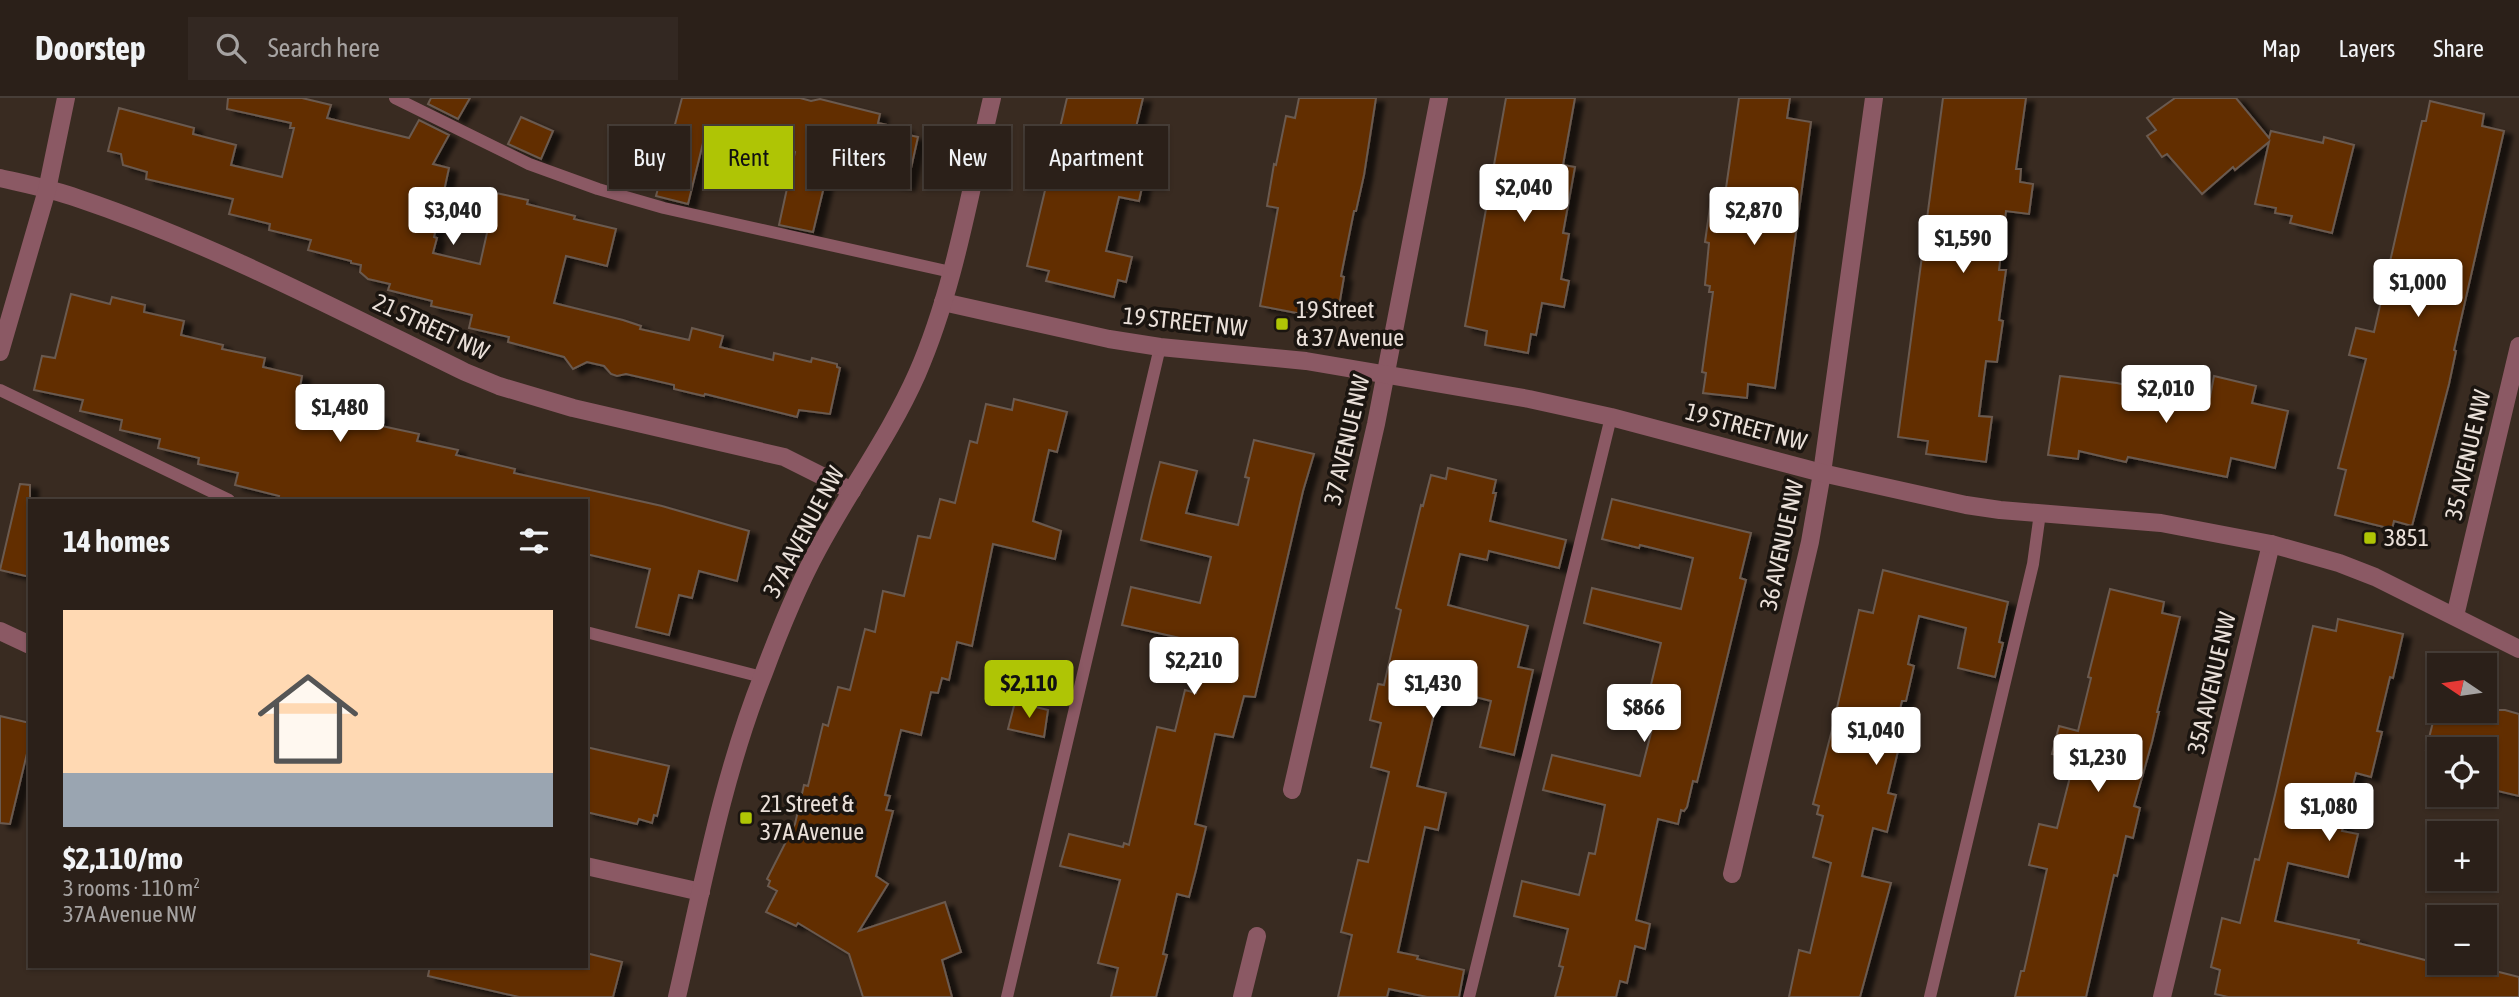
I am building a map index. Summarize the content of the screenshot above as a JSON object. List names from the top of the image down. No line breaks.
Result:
{"streets":{"street":["19 STREET NW","21 STREET NW","37 AVENUE NW","35 AVENUE NW","37A AVENUE NW","36 AVENUE NW","35A AVENUE NW"]},"crossings":[["19 STREET NW","37 AVENUE NW"],["19 STREET NW","35 AVENUE NW"],["19 STREET NW","37A AVENUE NW"],["19 STREET NW","36 AVENUE NW"],["19 STREET NW","35A AVENUE NW"],["21 STREET NW","37A AVENUE NW"]],"places":{"transit":["19 Street & 37 Avenue","3851","21 Street & 37A Avenue"]},"north":"left","page":{"header":"Doorstep","search":"Search here","nav":["Map","Layers","Share"],"chip":["Buy","Rent","Filters","New","Apartment"],"price":["$2,040","$3,040","$2,870","$1,590","$1,000","$2,010","$1,480","$2,210","$2,110","$1,430","$866","$1,040","$1,230","$1,080"],"heading":"14 homes","list":[{"name":"$2,110/mo","note":"3 rooms · 110 m² · 37A Avenue NW"}],"map_buttons":["+","−"]}}
